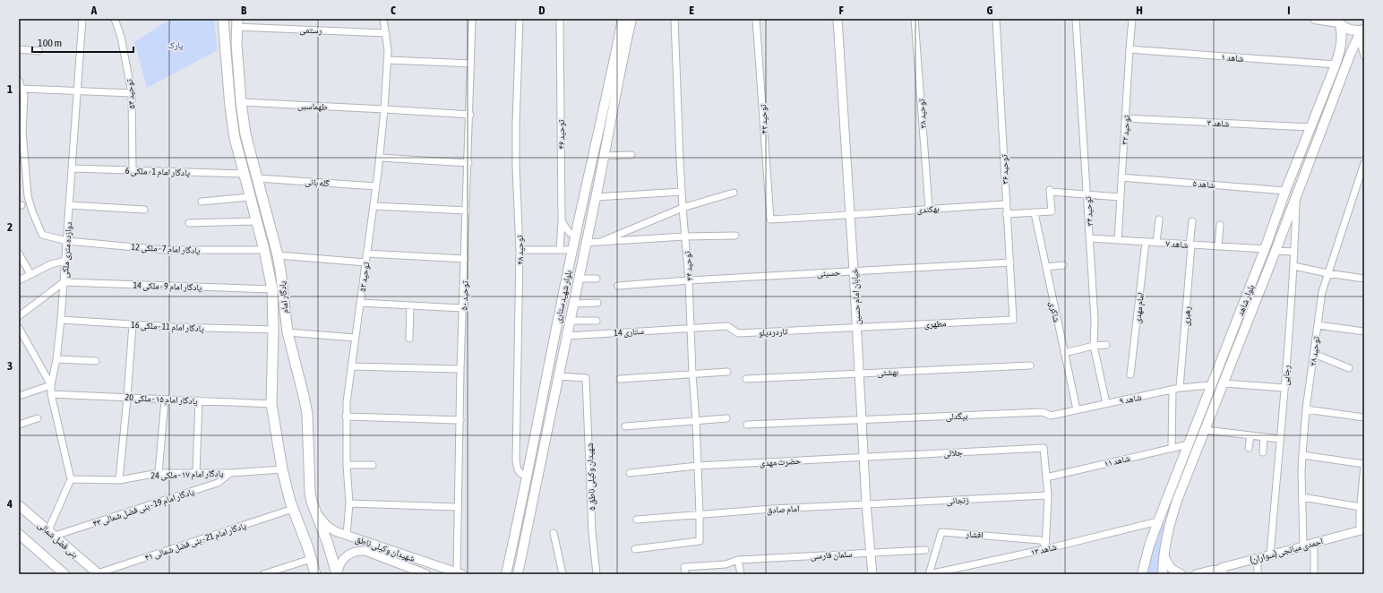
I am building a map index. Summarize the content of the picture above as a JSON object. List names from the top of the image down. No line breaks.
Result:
{"streets":{"main road":["بلوار شهید ستاری","یادگار امام","بلوار شاهد","بنی فضل شمالی"],"street":["رستمی","شاهد ۱","توحید ۵۴","طهماسبی","توحید ۳۸","توحید ۴۲","شاهد ۳","توحید ۳۲","توحید ۴۶","توحید ۳۶","یادگار امام 1 - ملکی 6","گله بانی","شاهد ۵","بهکندی","توحید ۳۴","شاهد ۷","یادگار امام 7 - ملکی 12","دوازده متری ملکی","توحید ۴۸","توحید ۴۴","حسینی","توحید ۵۲","یادگار امام 9 - ملکی 14","توحید ۵۰","خیابان امام حسین","امام مهدی","شاکری","رهبری","مطهری","یادگار امام 11 - ملکی 16","ستاری 14","تاردردیلو","توحید ۲۸","بهشتی","رجایی","یادگار امام ۱۵ - ملکی 20","شاهد ۹","بیگدلی","جلالی","شاهد ۱۱","حضرت مهدی","یادگار امام ۱۷ - ملکی 24","شهیدان وکیلی ناطق ۵","زنجانی","یادگار امام 19 - بنی فضل شمالی ۴۳","امام صادق","افشار","یادگار امام 21 - بنی فضل شمالی ۴۱","شهیدان وکیلی ناطق","شاهد ۱۳","احمدی میانجی (سواران)","سلمان فارسی"]},"crossings":[["رستمی","توحید ۵۲"],["رستمی","یادگار امام"],["شاهد ۱","توحید ۳۲"],["شاهد ۱","بلوار شاهد"],["توحید ۵۴","یادگار امام 1 - ملکی 6"],["طهماسبی","توحید ۵۲"],["طهماسبی","توحید ۵۰"],["طهماسبی","یادگار امام"],["توحید ۳۸","بهکندی"],["توحید ۴۲","بهکندی"],["شاهد ۳","توحید ۳۲"],["شاهد ۳","بلوار شاهد"],["توحید ۳۲","شاهد ۵"],["توحید ۳۲","شاهد ۷"],["توحید ۳۶","بهکندی"],["توحید ۳۶","حسینی"],["توحید ۳۶","مطهری"],["یادگار امام 1 - ملکی 6","دوازده متری ملکی"],["یادگار امام 1 - ملکی 6","یادگار امام"],["گله بانی","توحید ۵۲"],["گله بانی","یادگار امام"],["شاهد ۵","بلوار شاهد"],["بهکندی","خیابان امام حسین"],["توحید ۳۴","شاهد ۷"],["توحید ۳۴","شاهد ۹"],["شاهد ۷","بلوار شاهد"],["شاهد ۷","امام مهدی"],["شاهد ۷","رهبری"],["یادگار امام 7 - ملکی 12","دوازده متری ملکی"],["یادگار امام 7 - ملکی 12","یادگار امام"],["دوازده متری ملکی","یادگار امام 9 - ملکی 14"],["دوازده متری ملکی","یادگار امام 11 - ملکی 16"],["دوازده متری ملکی","یادگار امام ۱۵ - ملکی 20"],["دوازده متری ملکی","یادگار امام ۱۷ - ملکی 24"],["توحید ۴۸","بلوار شهید ستاری"],["توحید ۴۴","حسینی"],["توحید ۴۴","ستاری 14"],["توحید ۴۴","تاردردیلو"],["توحید ۴۴","حضرت مهدی"],["توحید ۴۴","امام صادق"],["حسینی","خیابان امام حسین"],["توحید ۵۲","شهیدان وکیلی ناطق"],["یادگار امام 9 - ملکی 14","یادگار امام"],["توحید ۵۰","شهیدان وکیلی ناطق"],["بلوار شهید ستاری","ستاری 14"],["بلوار شهید ستاری","شهیدان وکیلی ناطق ۵"],["خیابان امام حسین","مطهری"],["خیابان امام حسین","تاردردیلو"],["خیابان امام حسین","بهشتی"],["خیابان امام حسین","بیگدلی"],["خیابان امام حسین","جلالی"],["خیابان امام حسین","حضرت مهدی"],["خیابان امام حسین","زنجانی"],["خیابان امام حسین","امام صادق"],["خیابان امام حسین","سلمان فارسی"],["یادگار امام","یادگار امام 11 - ملکی 16"],["یادگار امام","یادگار امام ۱۵ - ملکی 20"],["یادگار امام","یادگار امام ۱۷ - ملکی 24"],["یادگار امام","یادگار امام 21 - بنی فضل شمالی ۴۱"],["یادگار امام","شهیدان وکیلی ناطق"],["بلوار شاهد","رجایی"],["بلوار شاهد","شاهد ۹"],["بلوار شاهد","شاهد ۱۱"],["بلوار شاهد","شاهد ۱۳"],["شاکری","شاهد ۹"],["رهبری","شاهد ۹"],["مطهری","تاردردیلو"],["ستاری 14","تاردردیلو"],["توحید ۲۸","احمدی میانجی (سواران)"],["رجایی","احمدی میانجی (سواران)"],["شاهد ۹","بیگدلی"],["جلالی","شاهد ۱۱"],["جلالی","حضرت مهدی"],["یادگار امام ۱۷ - ملکی 24","یادگار امام 19 - بنی فضل شمالی ۴۳"],["زنجانی","امام صادق"],["یادگار امام 19 - بنی فضل شمالی ۴۳","بنی فضل شمالی"],["افشار","شاهد ۱۳"],["بنی فضل شمالی","یادگار امام 21 - بنی فضل شمالی ۴۱"]],"parks":["پارک"],"scale_bar":"100 m","grid":{"columns":["A","B","C","D","E","F","G","H","I"],"rows":["1","2","3","4"]}}
